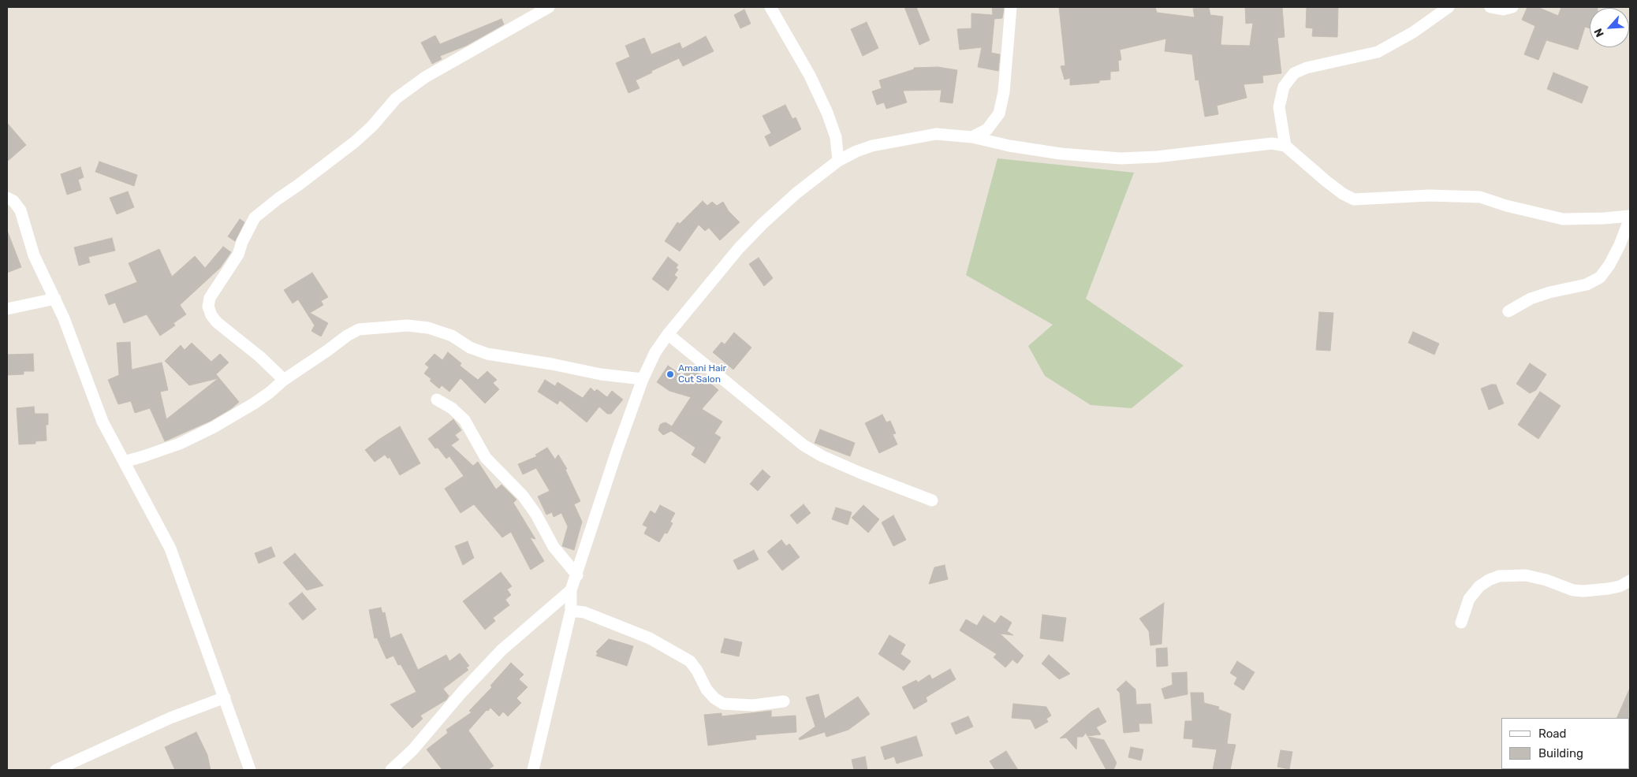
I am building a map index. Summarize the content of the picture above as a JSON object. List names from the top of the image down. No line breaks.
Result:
{"places":["Amani Hair Cut Salon"],"legend":["Road","Building"],"north":"bottom left"}
